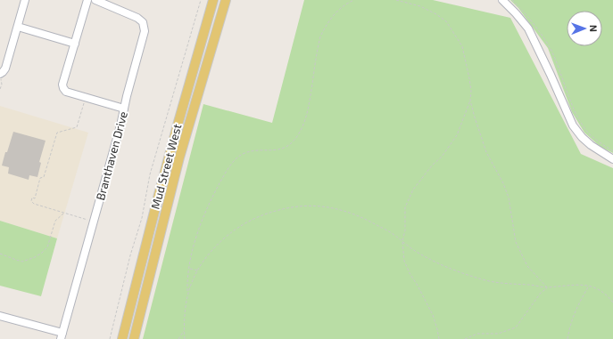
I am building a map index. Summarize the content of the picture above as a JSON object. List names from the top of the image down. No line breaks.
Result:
{"streets":{"main road":["Mud Street West"],"street":["Branthaven Drive"]},"north":"right"}
